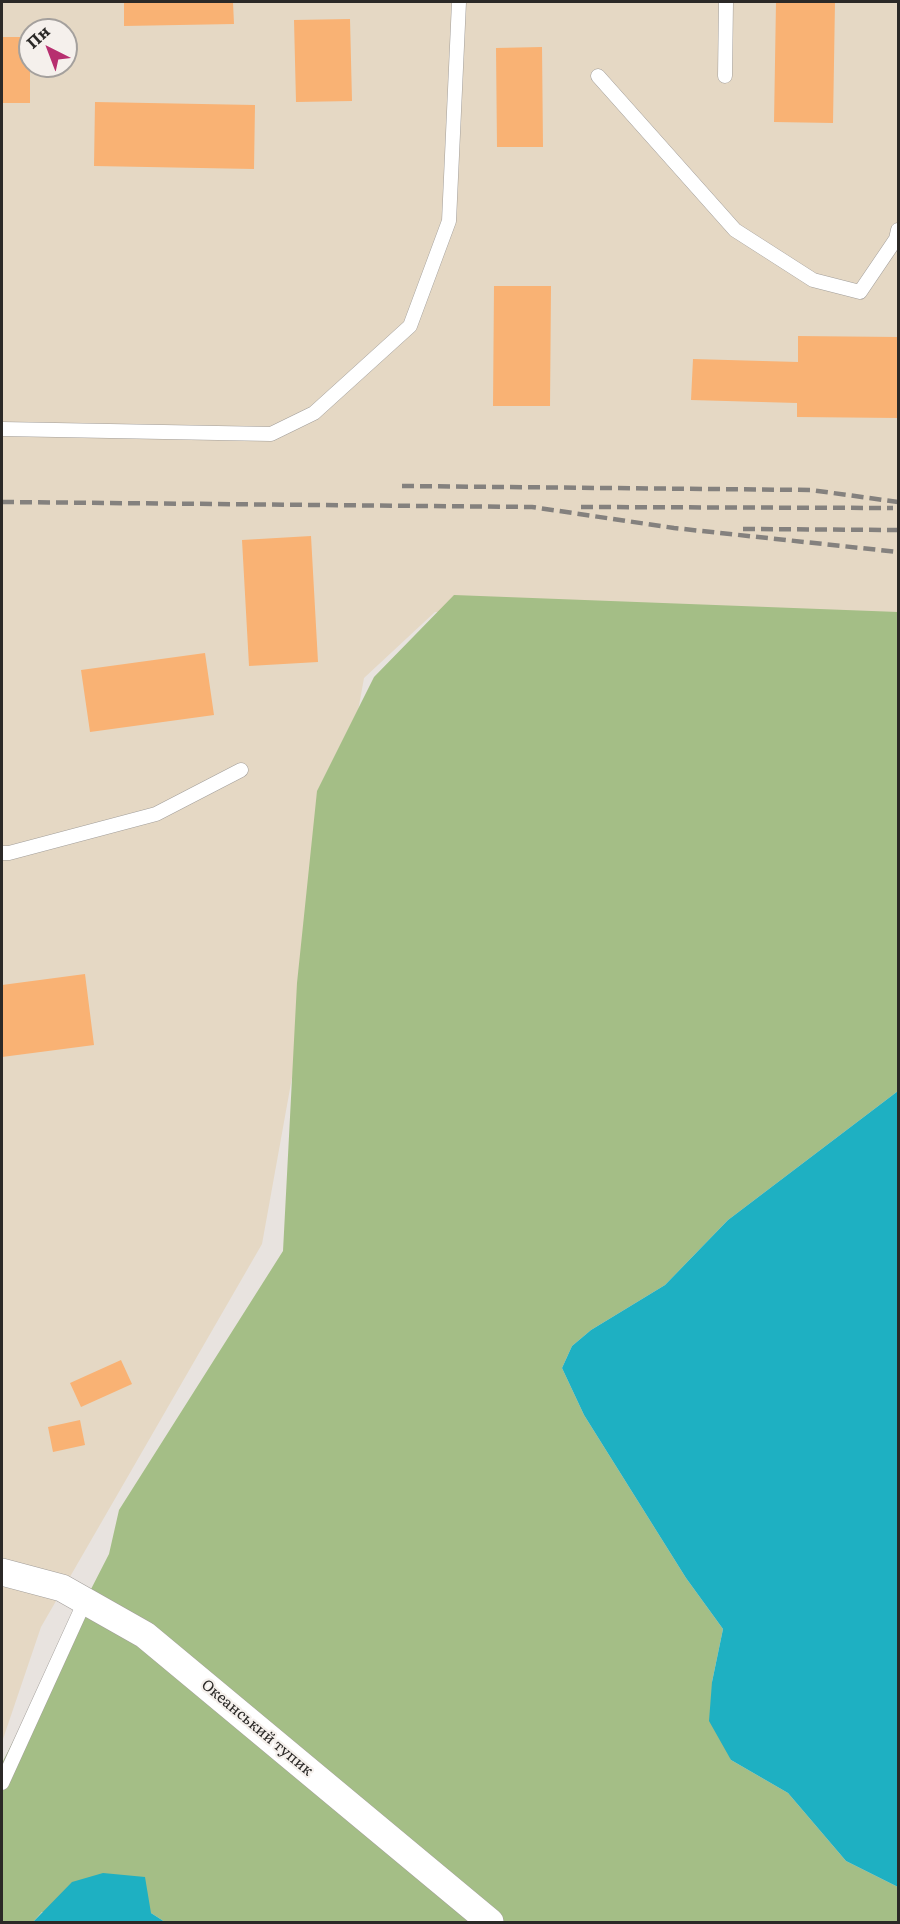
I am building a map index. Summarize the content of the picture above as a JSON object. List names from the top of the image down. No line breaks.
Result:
{"streets":{"street":["Океанський тупик"]},"north":"top left"}
